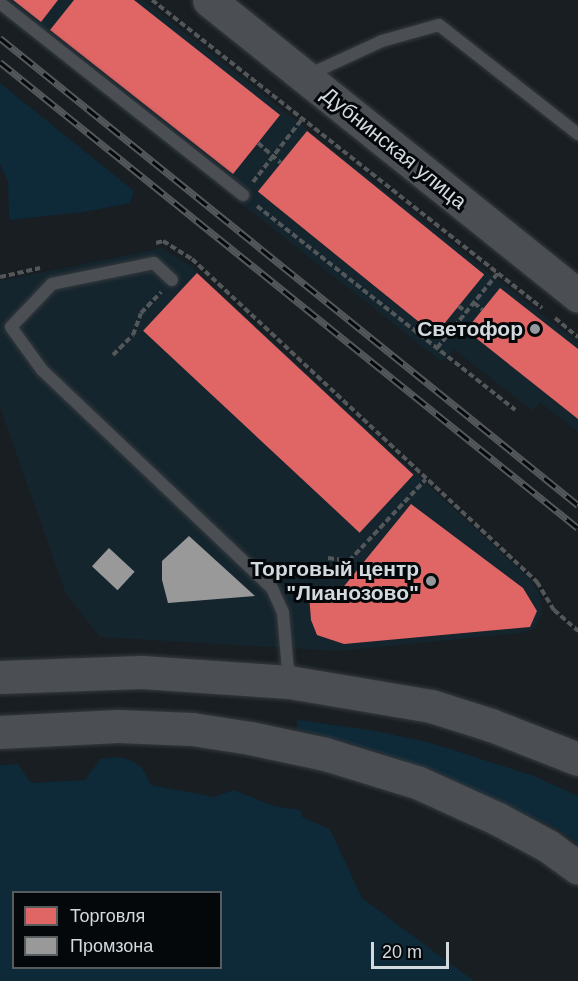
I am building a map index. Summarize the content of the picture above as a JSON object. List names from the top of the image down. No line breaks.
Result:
{"streets":{"main road":["Дубнинская улица"]},"places":["Светофор","Торговый центр \"Лианозово\""],"legend":["Торговля","Промзона"],"scale_bar":"20 m"}
